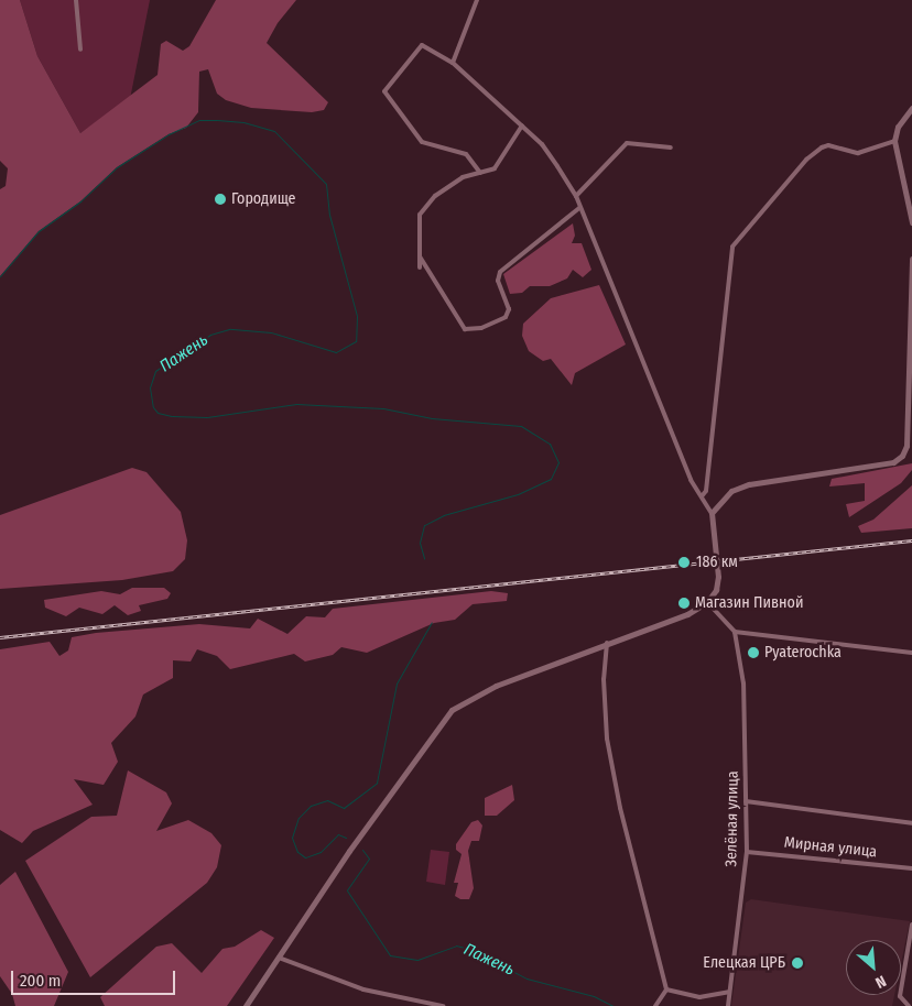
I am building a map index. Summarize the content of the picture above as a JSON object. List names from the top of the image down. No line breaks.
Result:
{"streets":{"street":["Зелёная улица","Мирная улица"]},"crossings":[["Зелёная улица","Мирная улица"]],"water":["Пажень"],"places":["Городище","186 км","Магазин Пивной","Pyaterochka","Елецкая ЦРБ"],"scale_bar":"200 m","north":"bottom right"}
